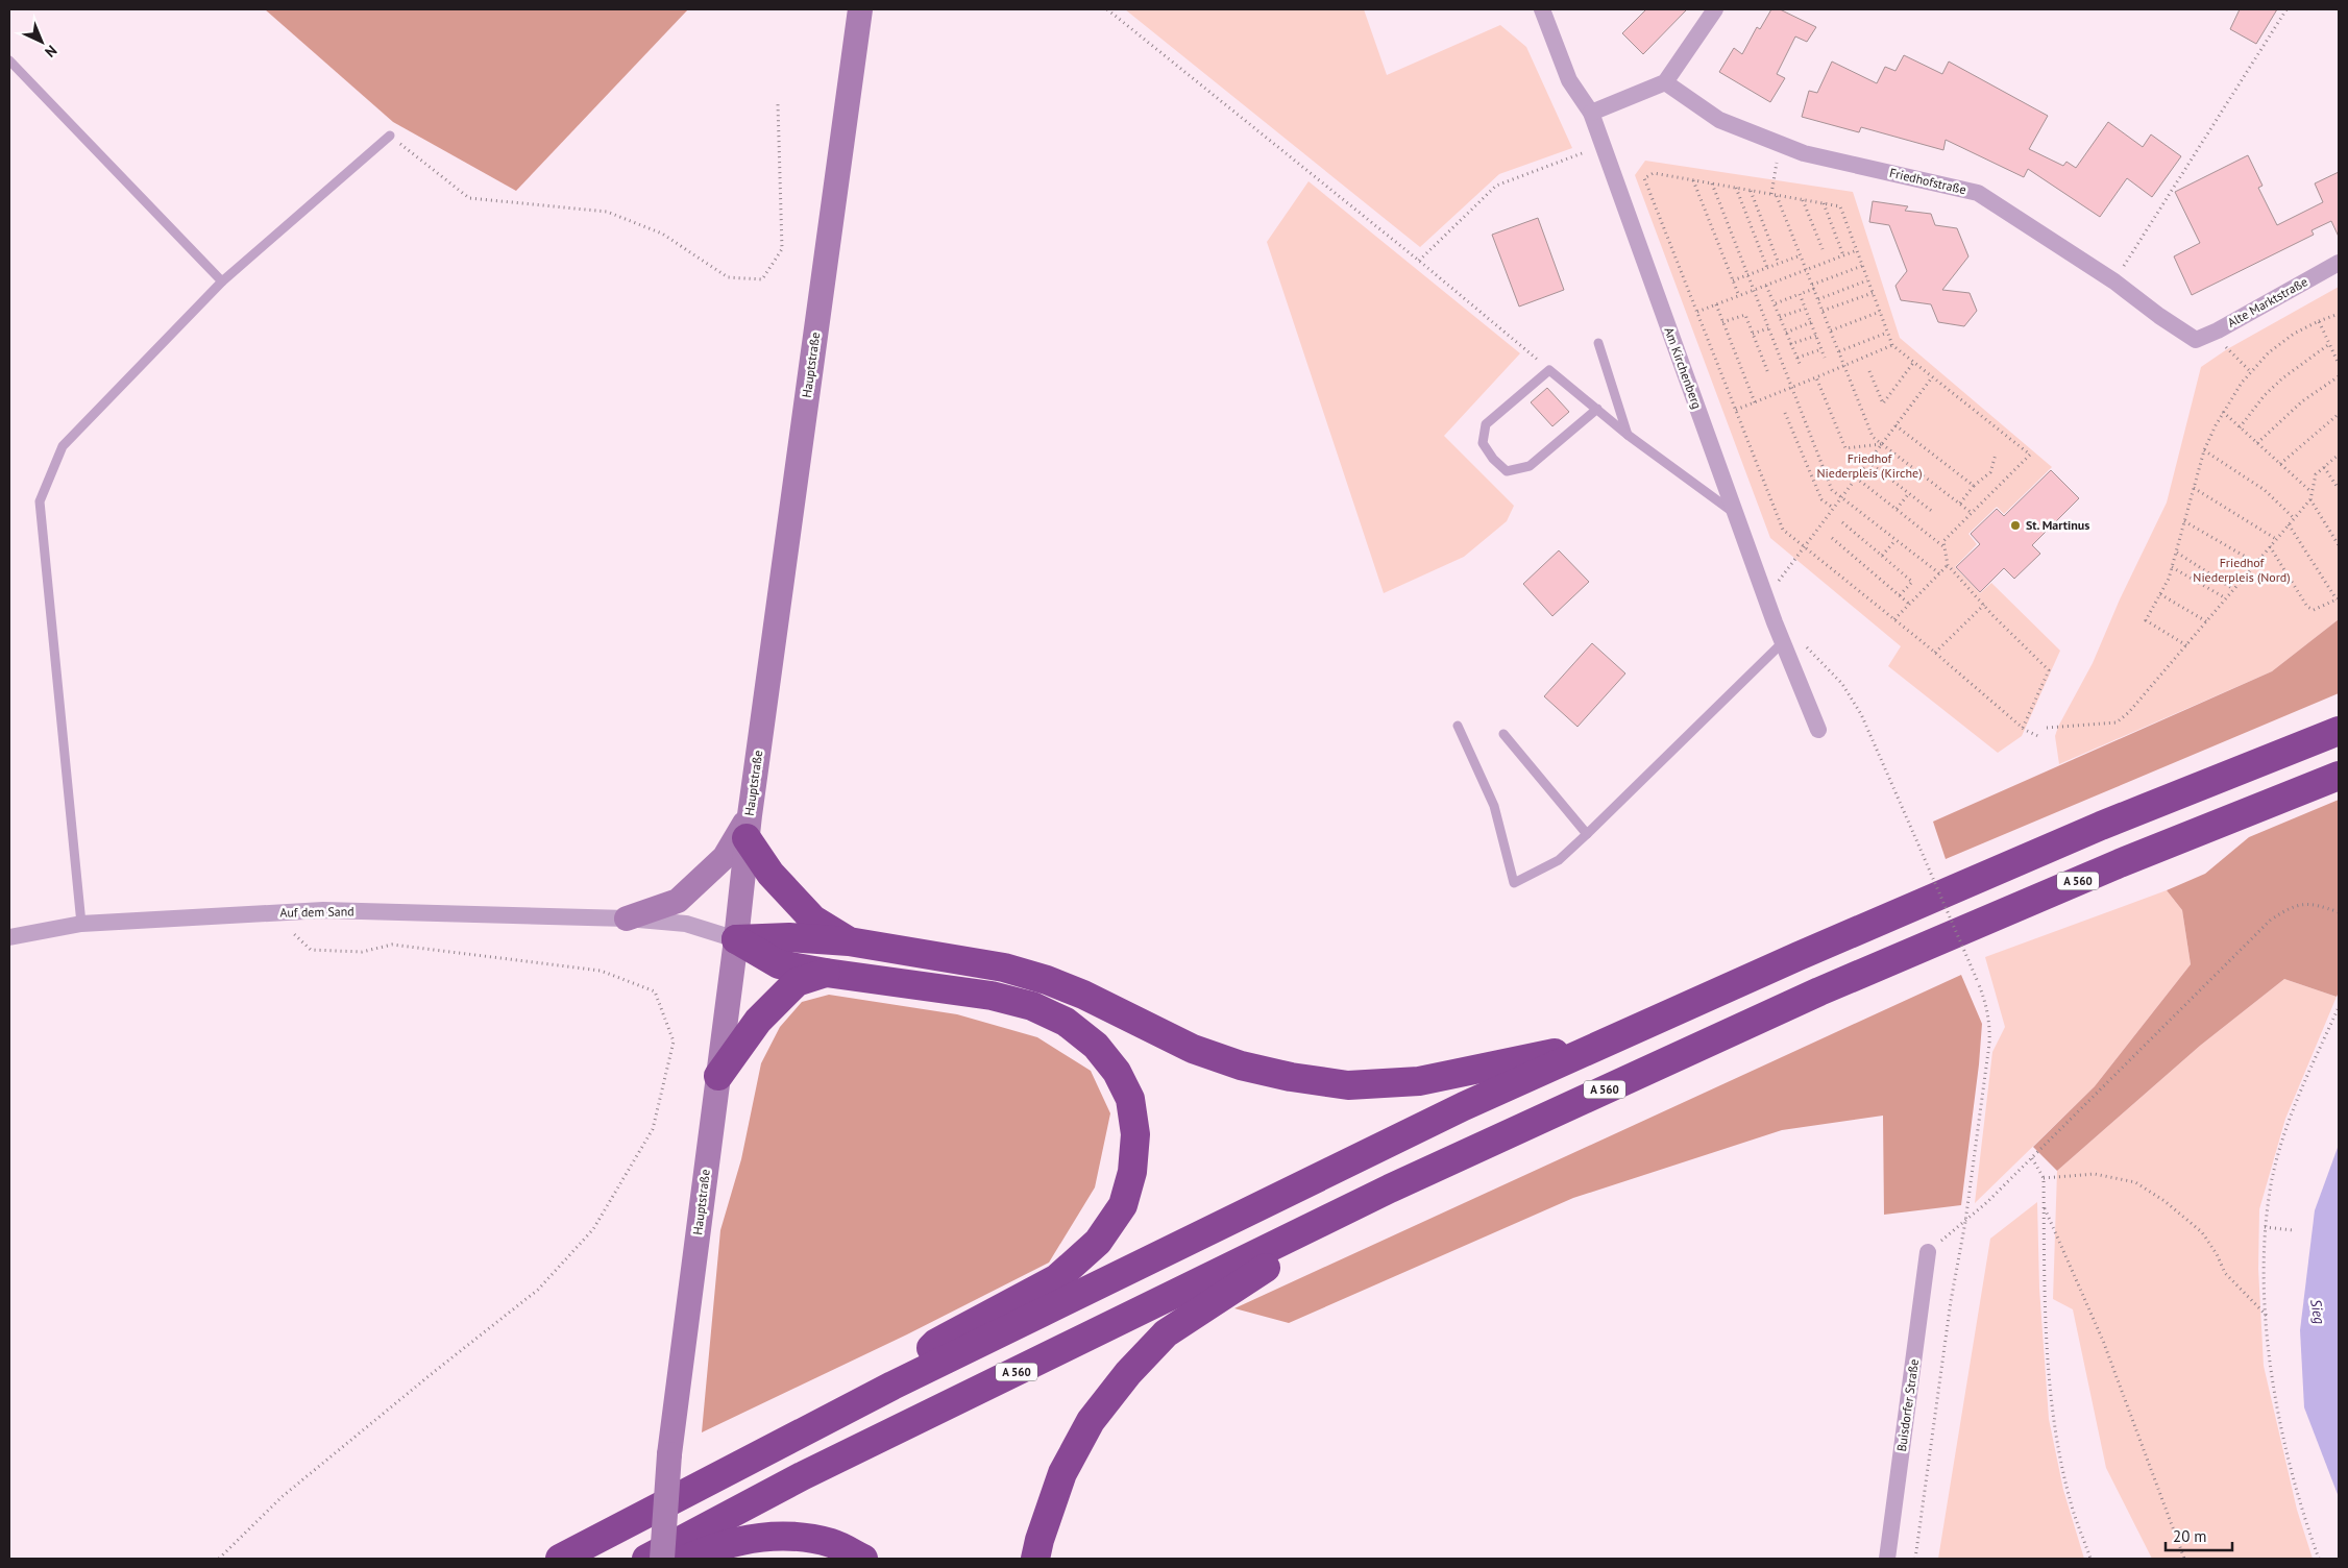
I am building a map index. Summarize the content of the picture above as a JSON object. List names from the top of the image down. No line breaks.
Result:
{"streets":{"highway":["A 560"],"main road":["Hauptstraße"],"street":["Friedhofstraße","Alte Marktstraße","Am Kirchenberg","Auf dem Sand","Buisdorfer Straße"]},"crossings":[["Friedhofstraße","Alte Marktstraße"],["Hauptstraße","Auf dem Sand"]],"water":["Sieg"],"parks":["Friedhof Niederpleis (Kirche)","Friedhof Niederpleis (Nord)"],"places":["St. Martinus"],"scale_bar":"20 m","north":"bottom right"}
